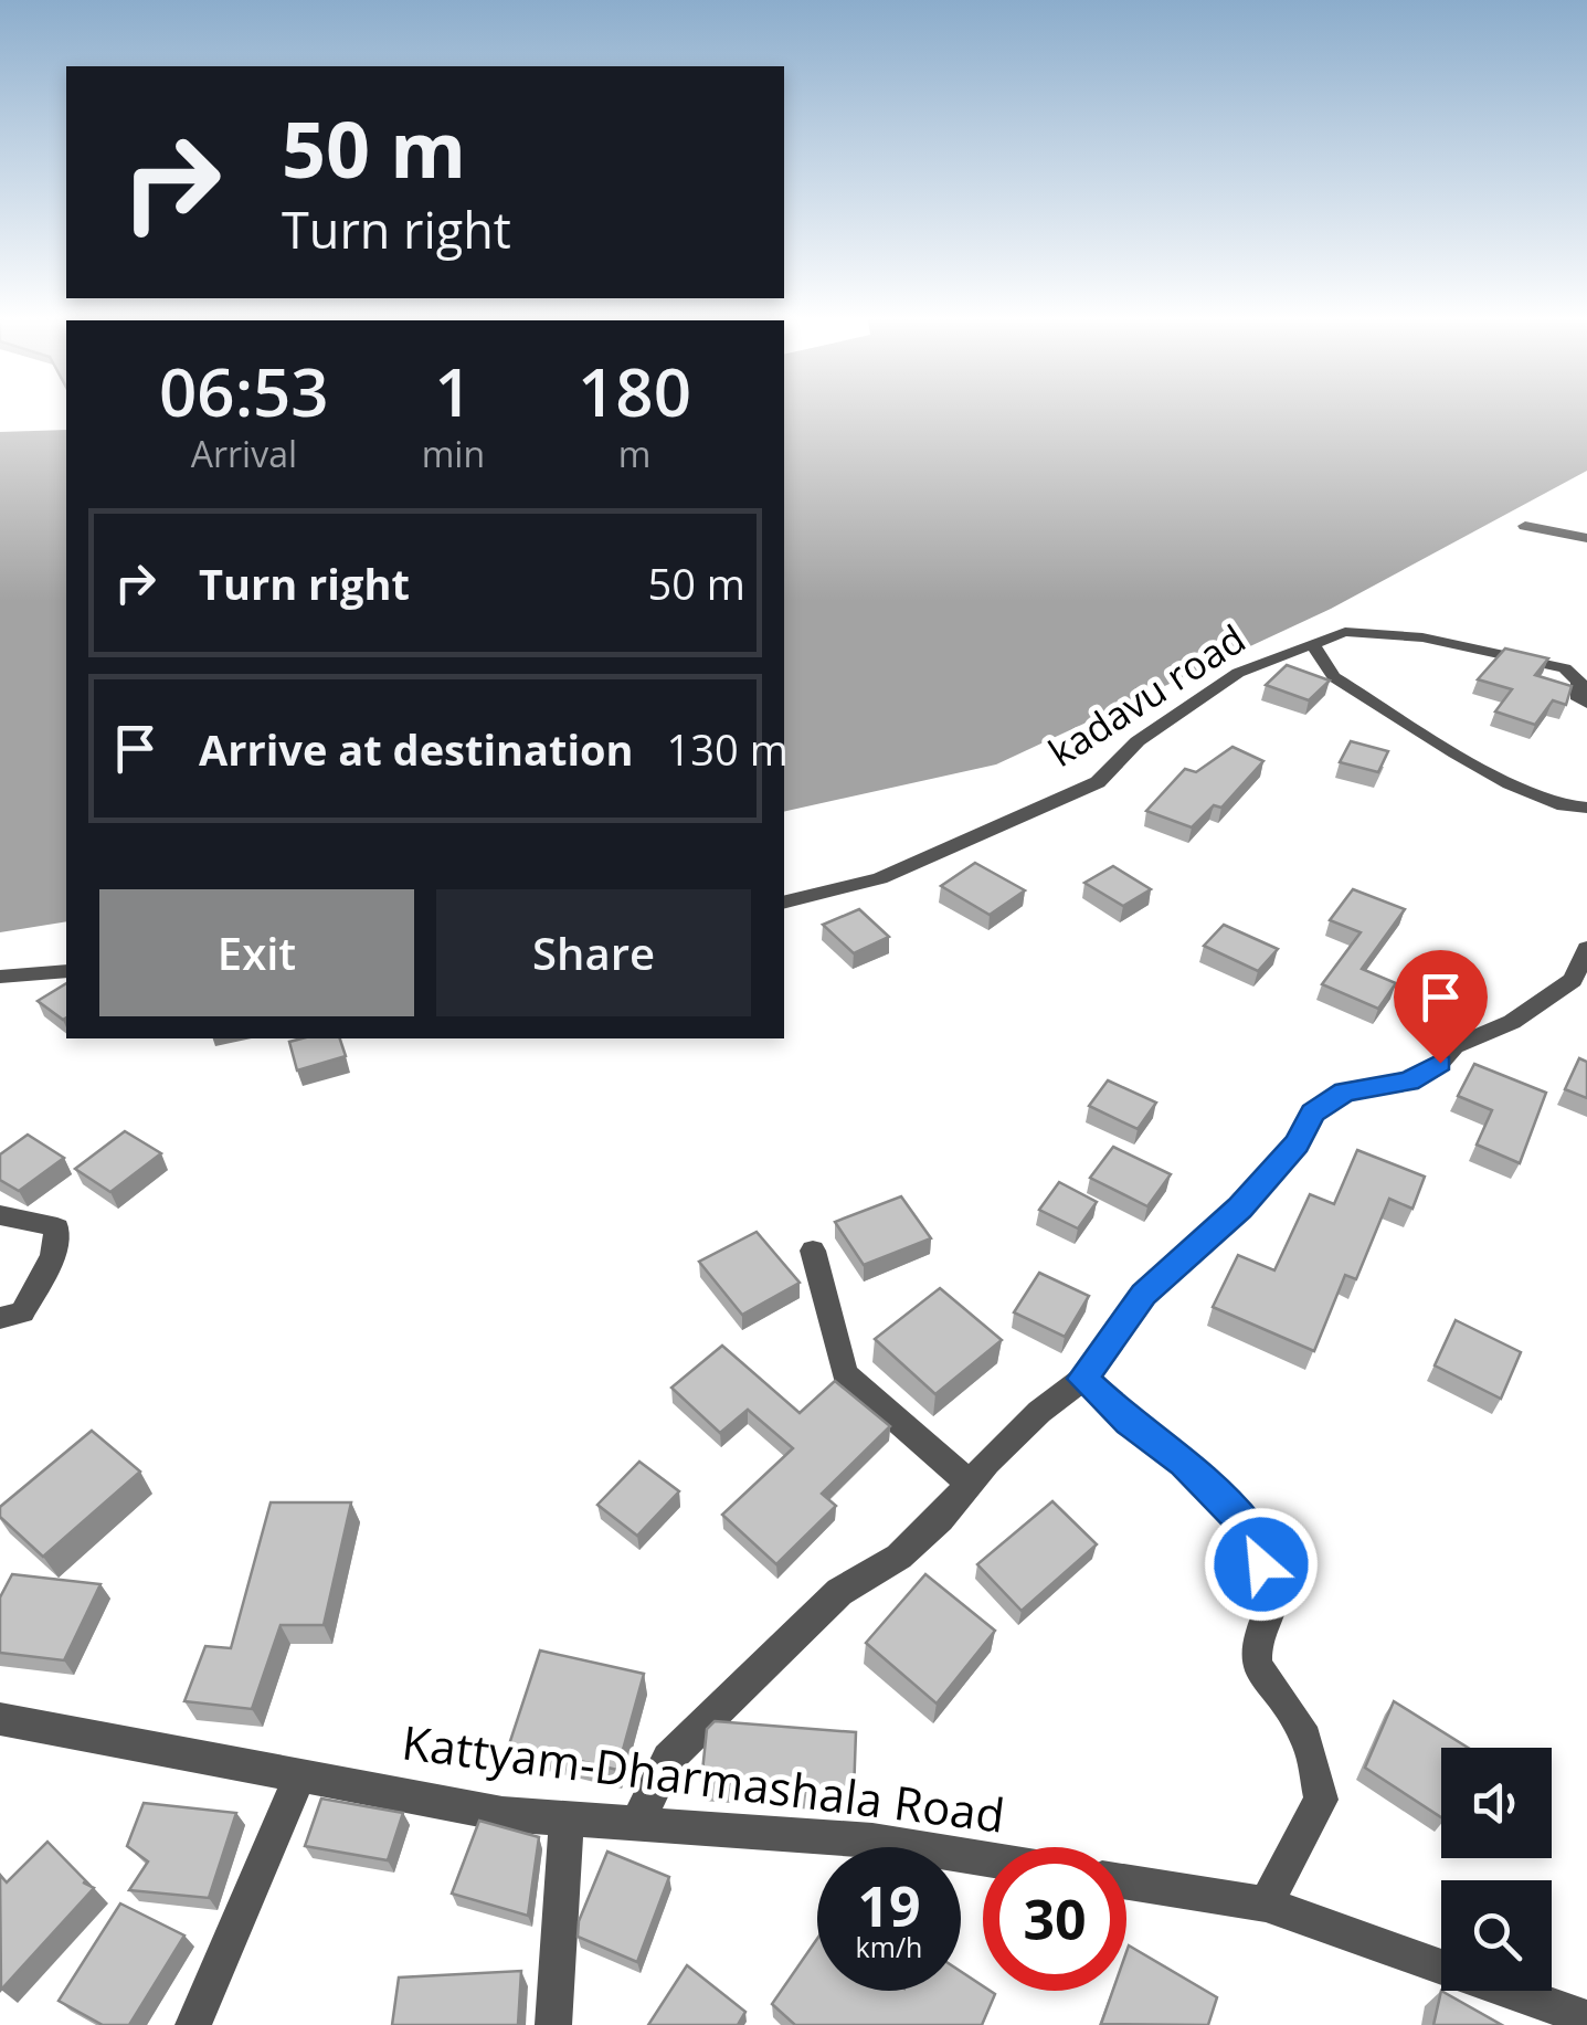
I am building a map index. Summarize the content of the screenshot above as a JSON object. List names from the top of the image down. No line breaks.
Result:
{"streets":{"street":["kadavu road","Kattyam-Dharmashala Road"]},"page":{"turn":["50 m","Turn right"],"eta":["06:53","Arrival","1","min","180","m"],"list":[{"name":"Turn right","value":"50 m"},{"name":"Arrive at destination","value":"130 m"}],"buttons":["Exit","Share"],"speed":"19 km/h","limit":"30"}}
